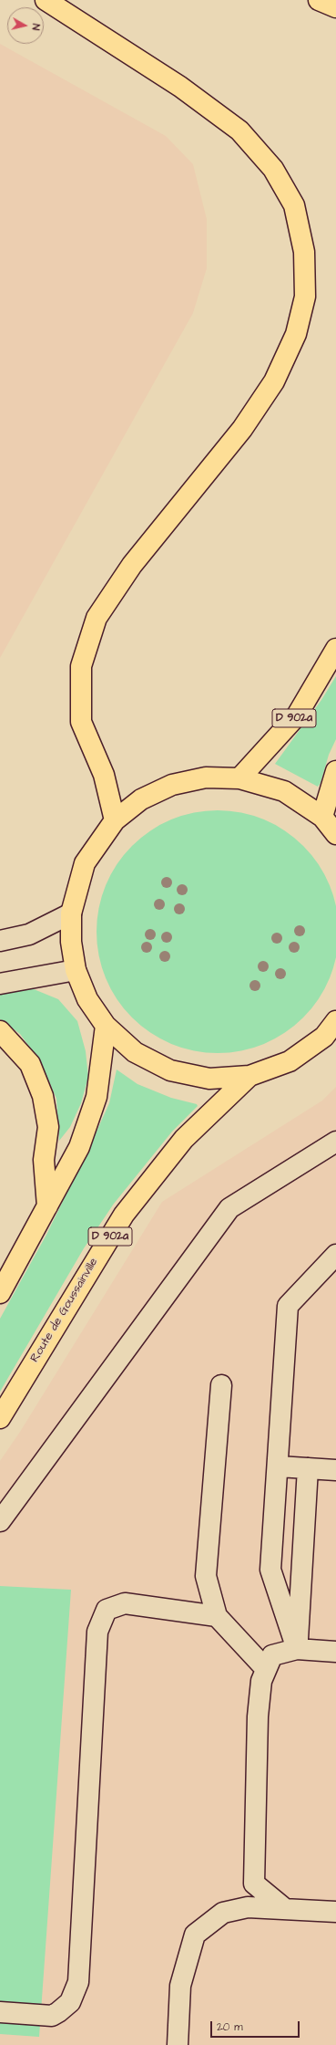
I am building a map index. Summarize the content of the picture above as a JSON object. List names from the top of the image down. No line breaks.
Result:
{"streets":{"main road":["D 902a","Route de Goussainville"]},"scale_bar":"20 m","north":"right"}
